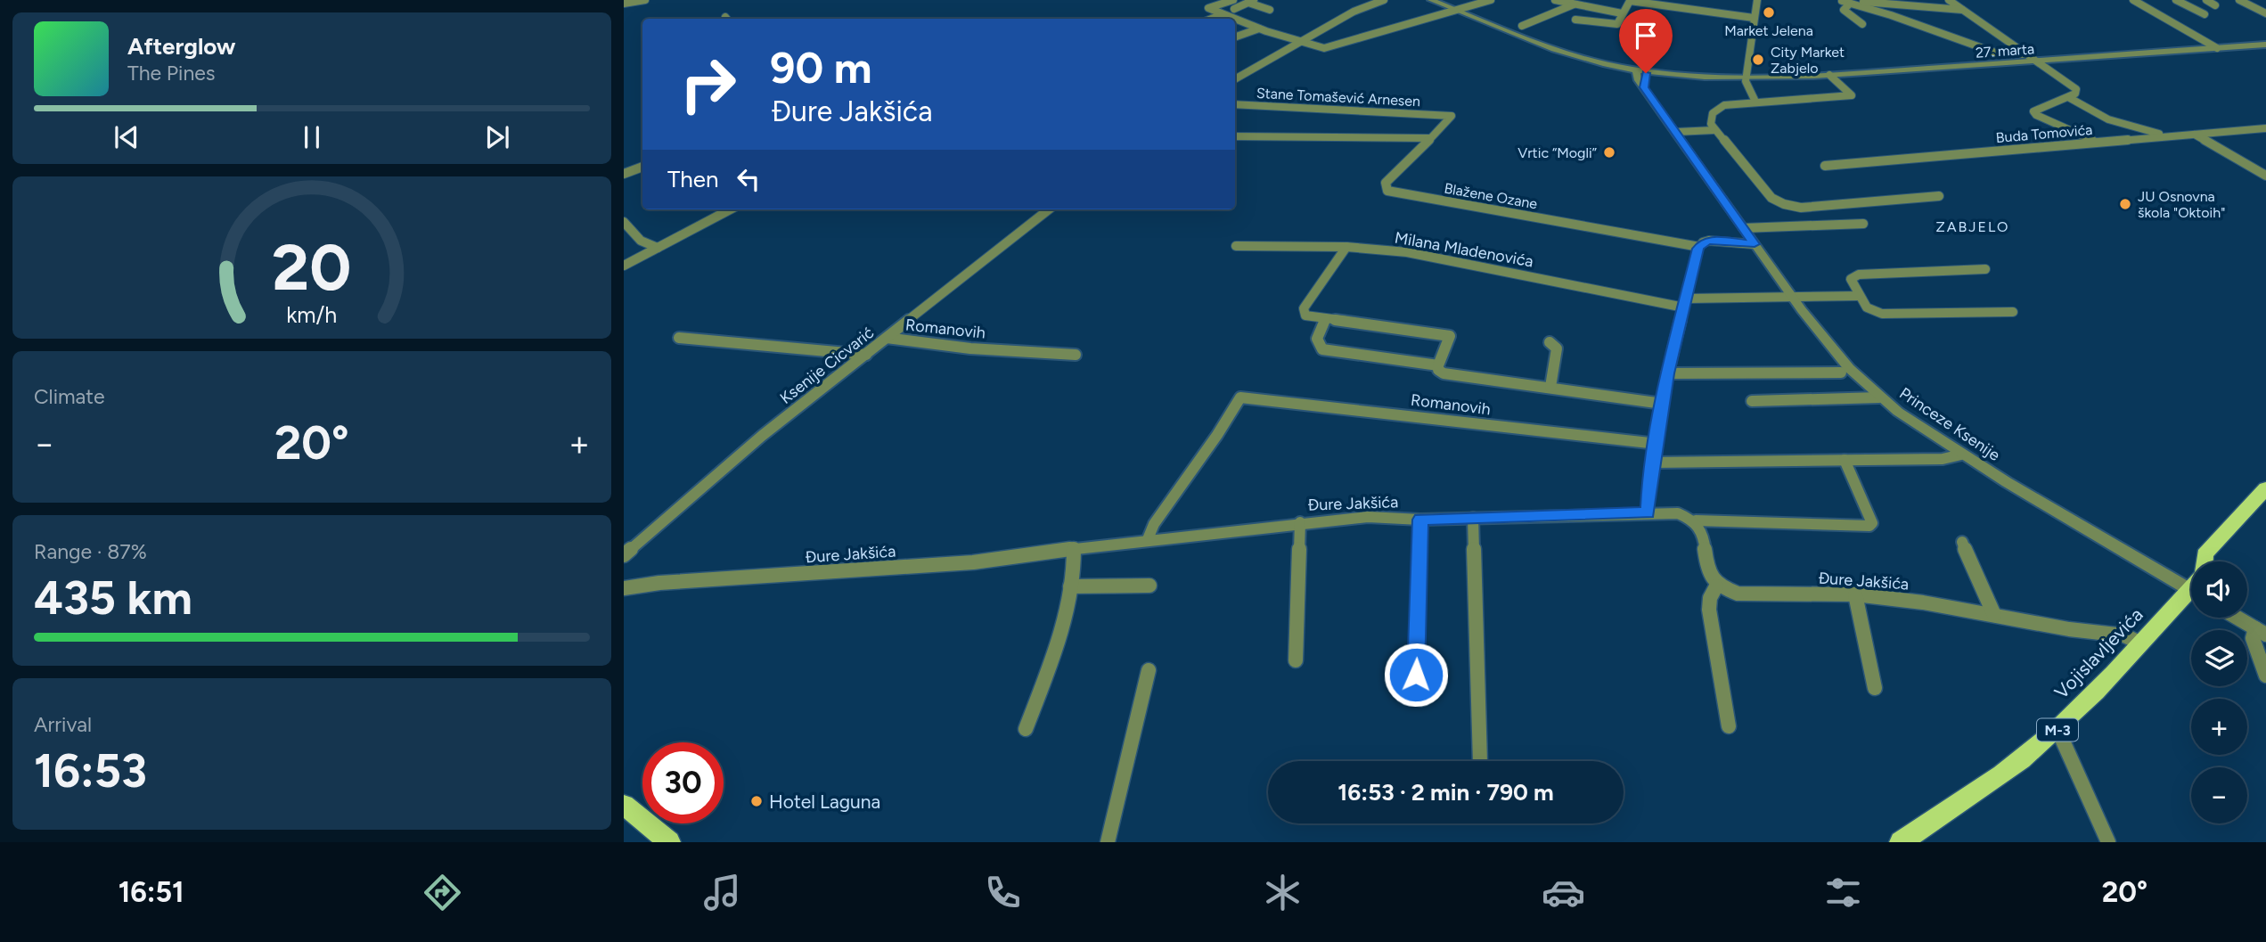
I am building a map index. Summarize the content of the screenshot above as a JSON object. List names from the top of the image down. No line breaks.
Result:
{"streets":{"main road":["Vojislavljevića","M-3"],"street":["27. marta","Stane Tomašević Arnesen","Buda Tomovića","Blažene Ozane","Milana Mladenovića","Romanovih","Ksenije Cicvarić","Princeze Ksenije","Đure Jakšića"]},"crossings":[["27. marta","Princeze Ksenije"],["Stane Tomašević Arnesen","Blažene Ozane"],["Milana Mladenovića","Princeze Ksenije"],["Romanovih","Ksenije Cicvarić"],["Romanovih","Đure Jakšića"],["Đure Jakšića","Vojislavljevića"]],"districts":["ZABJELO"],"places":["Market Jelena","City Market Zabjelo","Vrtic “Mogli”","JU Osnovna škola \"Oktoih\"","Hotel Laguna"],"page":{"turn":["90 m","Đure Jakšića"],"song":["Afterglow","The Pines"],"then":"Then","tile":["Climate",["Range · 87%","435 km"],["Arrival","16:53"]],"heat":["−","20°","+"],"map_buttons":["+","−"],"limit":"30","trip":"16:53 · 2 min · 790 m","tabs":["16:51","20°"],"gauge":["20","km/h"]}}
